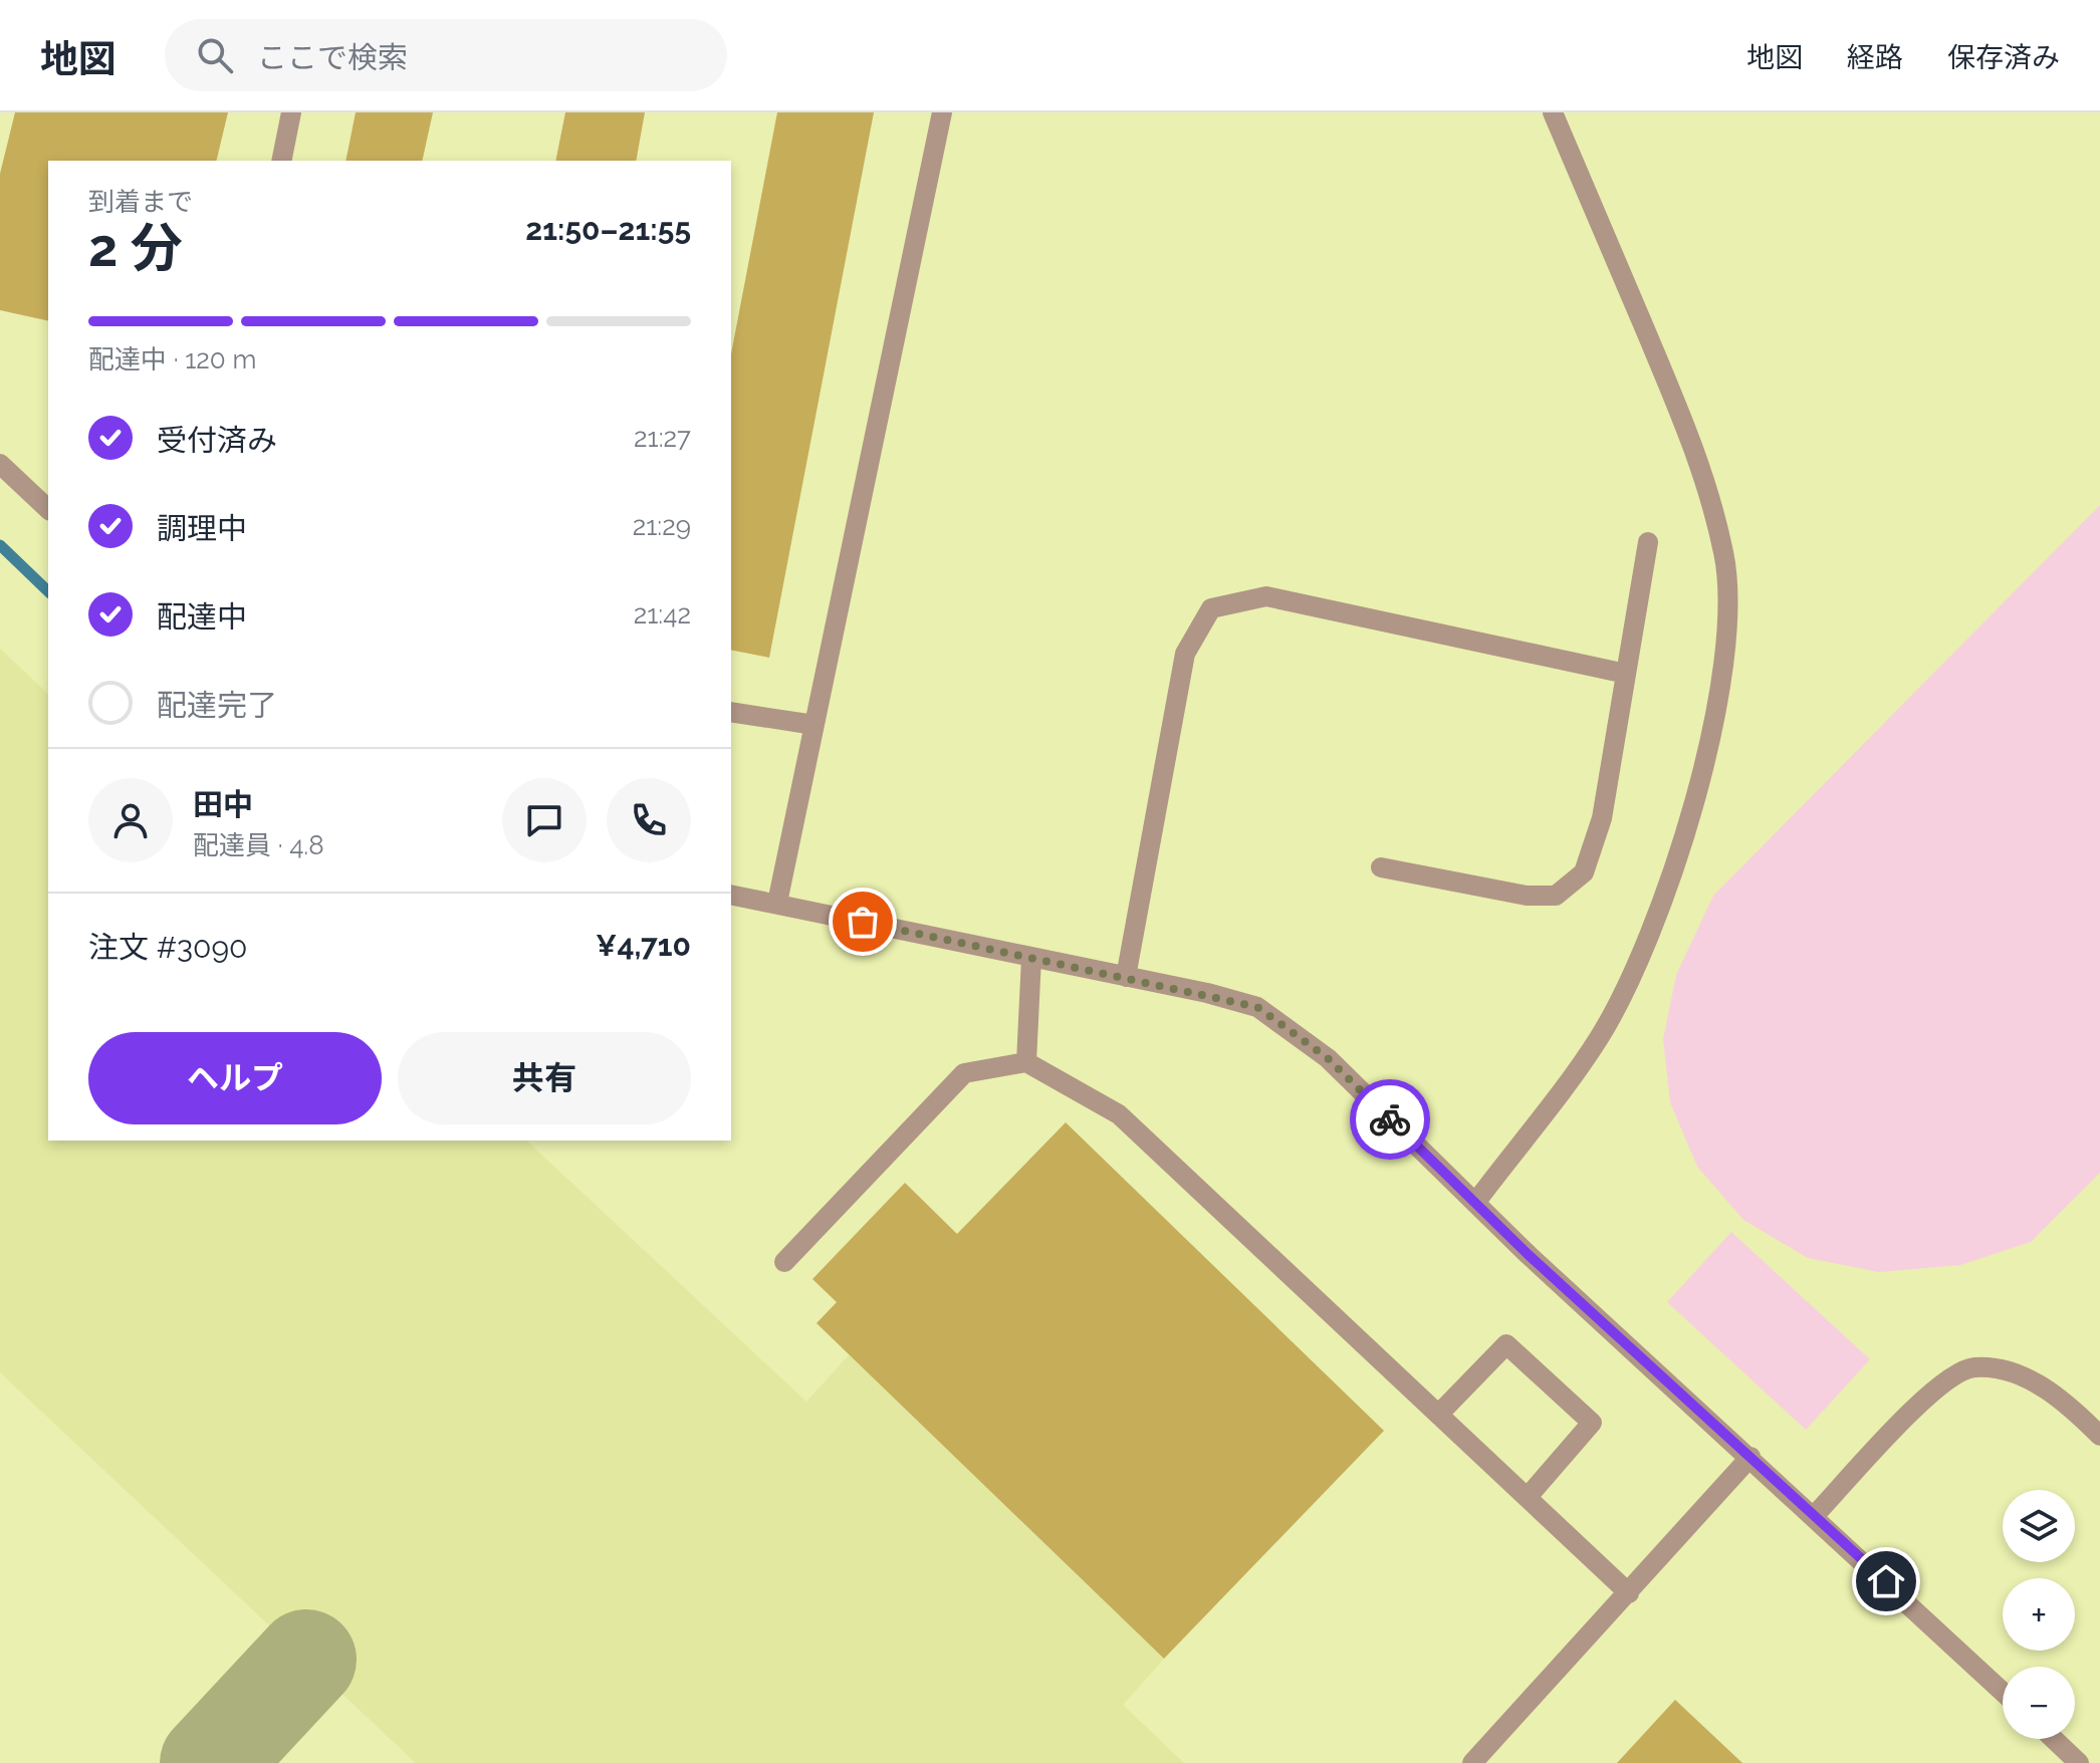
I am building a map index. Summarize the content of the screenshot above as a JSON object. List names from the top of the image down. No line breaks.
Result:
{"page":{"header":"地図","search":"ここで検索","nav":["地図","経路","保存済み"],"heading":["2 分","到着まで","21:50–21:55"],"panel":["田中","配達員 · 4.8","注文 #3090","¥4,710"],"bar":"配達中 · 120 m","list":[["受付済み","21:27"],["調理中","21:29"],["配達中","21:42"],"配達完了"],"buttons":["ヘルプ","共有"],"map_buttons":["+","−"]}}
